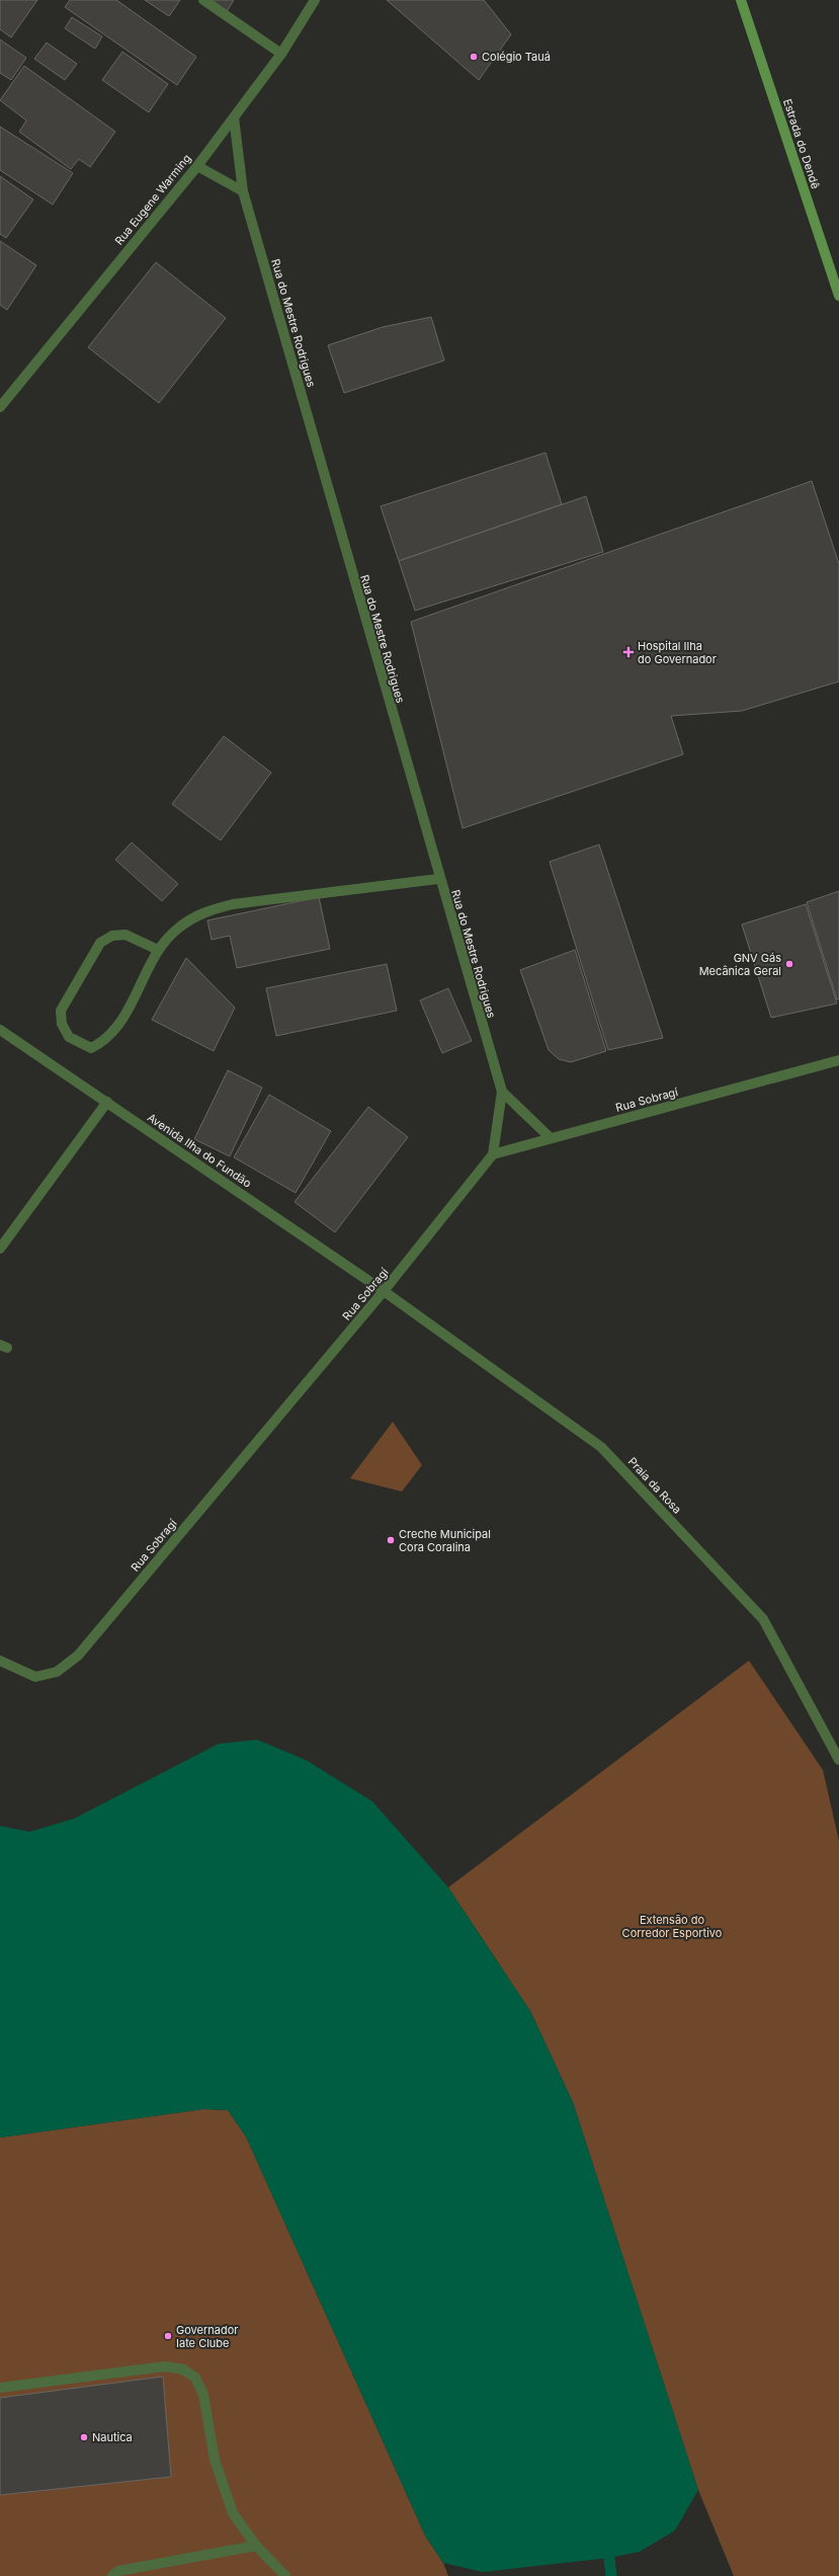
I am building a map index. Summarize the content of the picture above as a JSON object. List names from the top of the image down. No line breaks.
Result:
{"streets":{"main road":["Estrada do Dendê"],"street":["Rua Eugene Warming","Rua do Mestre Rodrigues","Rua Sobragí","Avenida Ilha do Fundão","Praia da Rosa"]},"crossings":[["Rua Eugene Warming","Rua do Mestre Rodrigues"],["Rua do Mestre Rodrigues","Rua Sobragí"],["Rua Sobragí","Avenida Ilha do Fundão"],["Rua Sobragí","Praia da Rosa"],["Avenida Ilha do Fundão","Praia da Rosa"]],"parks":["Extensão do Corredor Esportivo"],"places":{"other":["Colégio Tauá","GNV Gás Mecânica Geral","Creche Municipal Cora Coralina","Governador Iate Clube","Nautica"],"health":["Hospital Ilha do Governador"]}}
